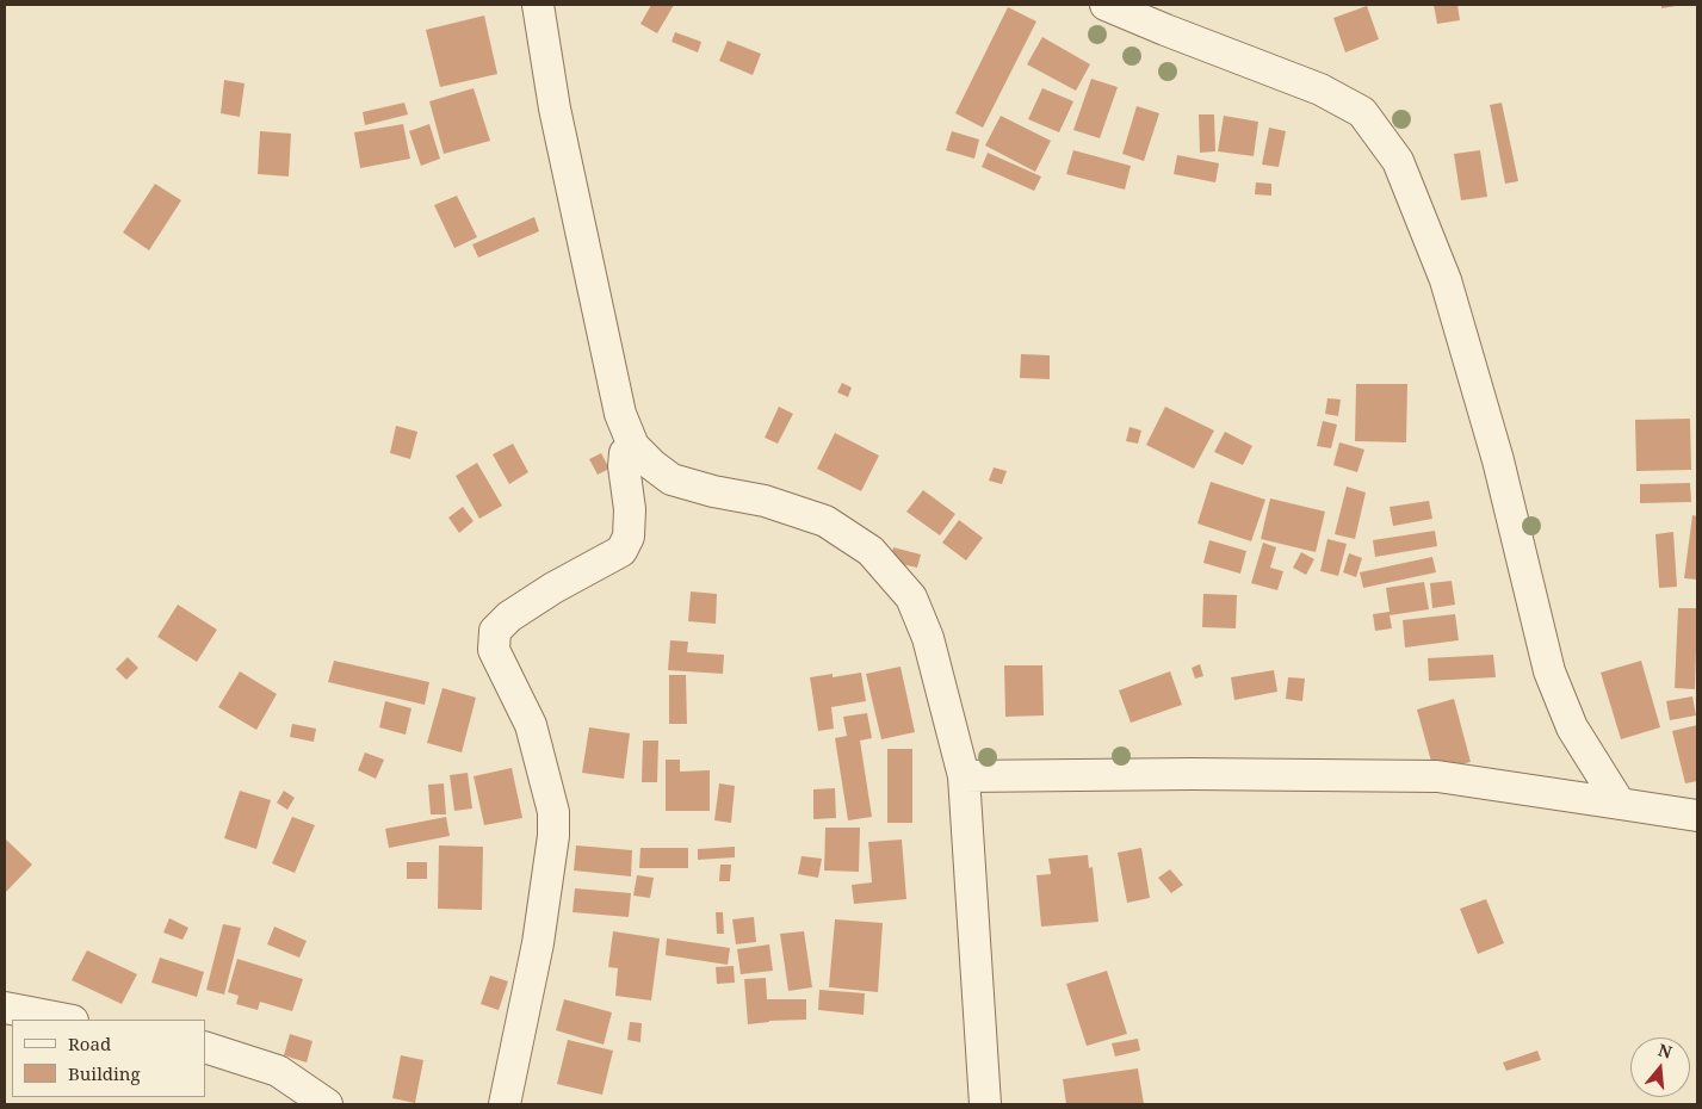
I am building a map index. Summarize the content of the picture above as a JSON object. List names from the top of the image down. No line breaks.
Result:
{"legend":["Road","Building"],"north":"top"}
